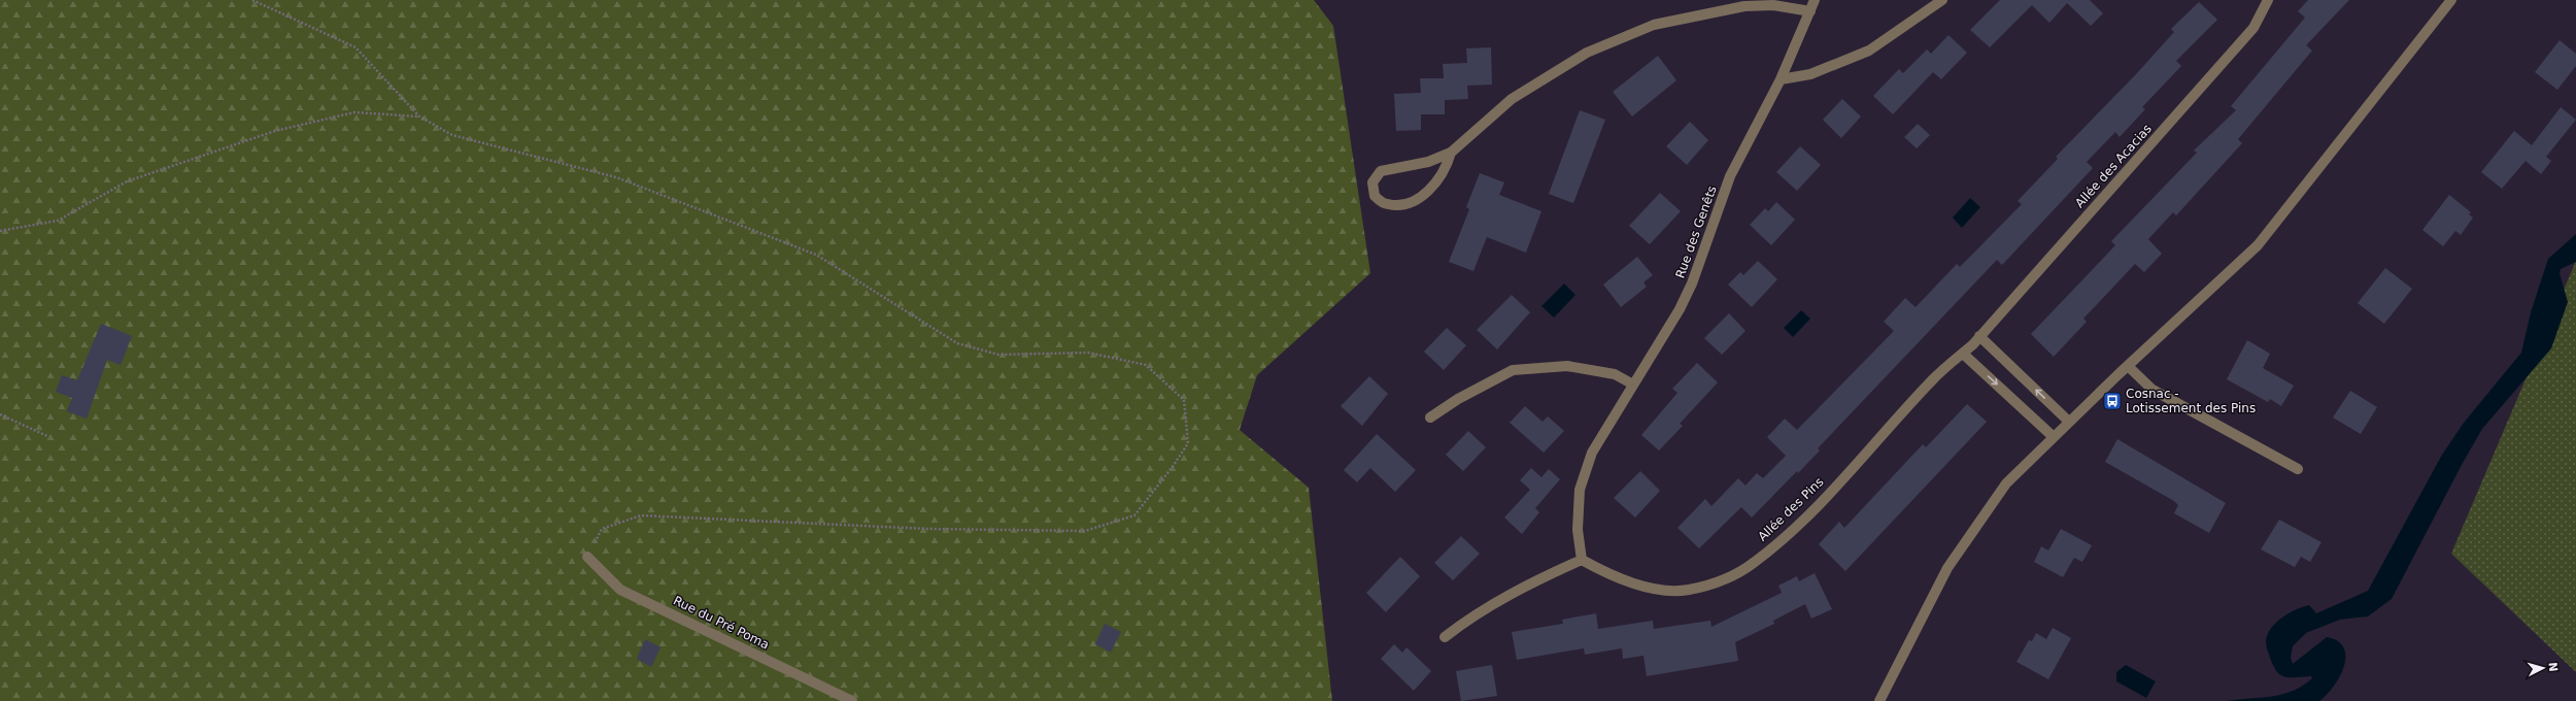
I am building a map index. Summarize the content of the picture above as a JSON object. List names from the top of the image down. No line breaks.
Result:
{"streets":{"street":["Allée des Acacias","Rue des Genêts","Allée des Pins","Rue du Pré Poma"]},"crossings":[["Allée des Acacias","Allée des Pins"],["Rue des Genêts","Allée des Pins"]],"places":{"bus stop":["Cosnac - Lotissement des Pins"]},"north":"right"}
